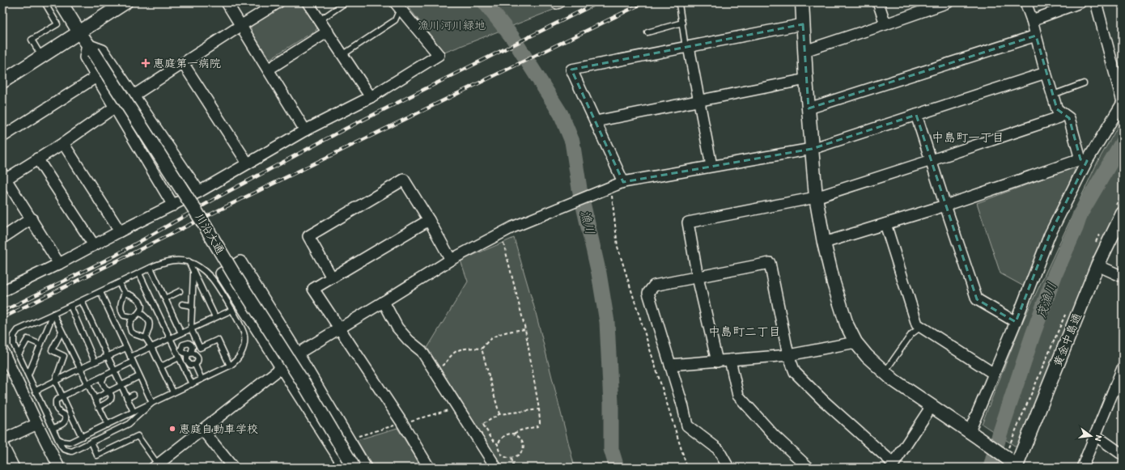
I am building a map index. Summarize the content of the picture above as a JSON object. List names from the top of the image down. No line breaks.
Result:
{"streets":{"street":["川沿大通","黄金中島通"]},"districts":["中島町一丁目","中島町二丁目"],"water":["漁川","茂漁川"],"parks":["漁川河川緑地"],"places":{"health":["恵庭第一病院"],"other":["恵庭自動車学校"]},"north":"right"}
